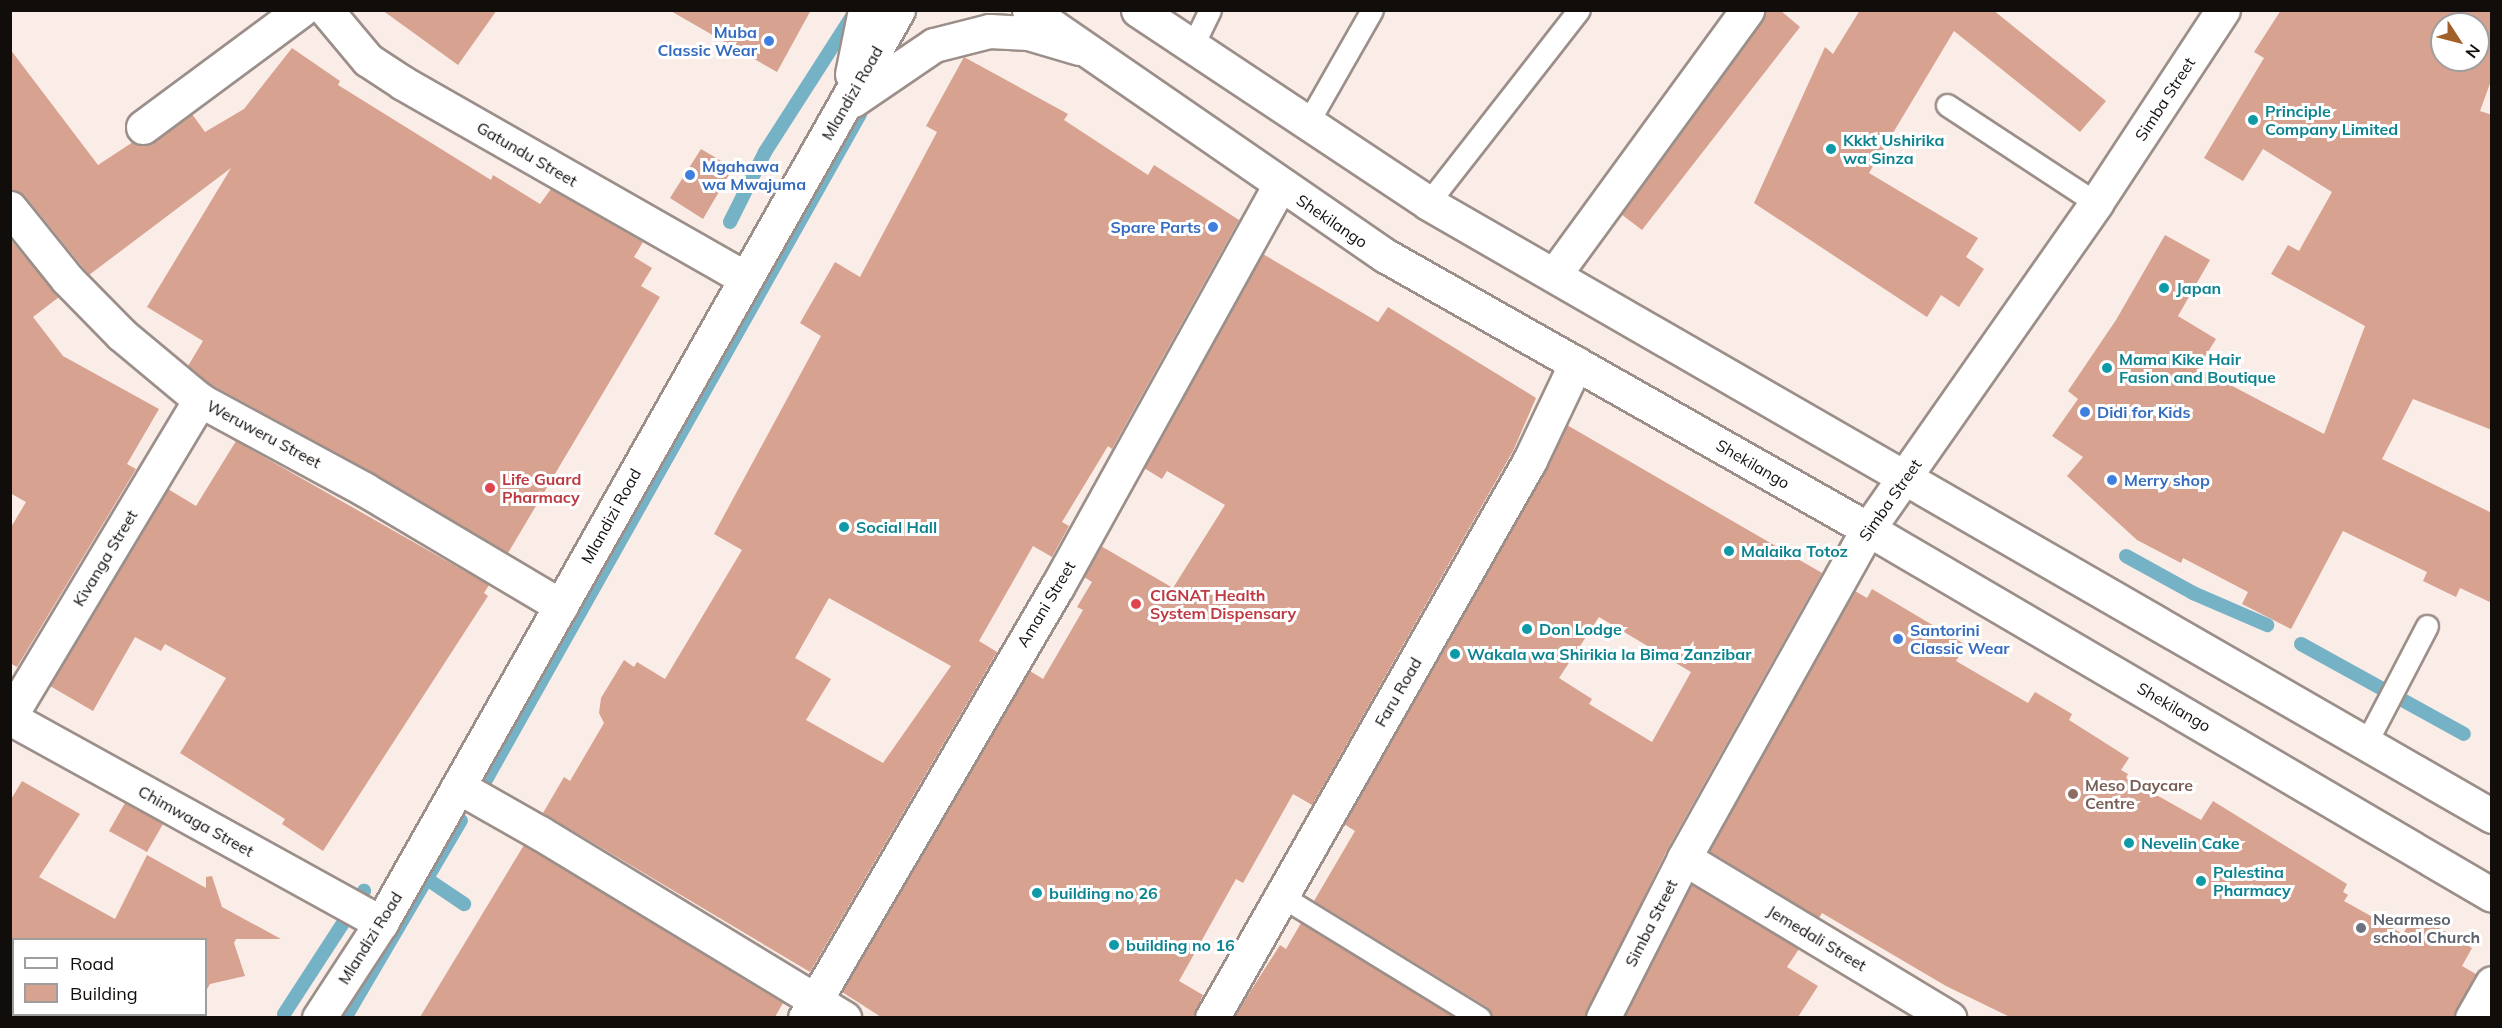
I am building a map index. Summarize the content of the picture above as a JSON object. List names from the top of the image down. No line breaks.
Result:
{"streets":{"street":["Mlandizi Road","Simba Street","Gatundu Street","Shekilango","Weruweru Street","Kivanga Street","Amani Street","Faru Road","Chimwaga Street","Jemedali Street"]},"crossings":[["Mlandizi Road","Gatundu Street"],["Mlandizi Road","Weruweru Street"],["Mlandizi Road","Chimwaga Street"],["Simba Street","Shekilango"],["Simba Street","Jemedali Street"],["Shekilango","Amani Street"],["Shekilango","Faru Road"],["Weruweru Street","Kivanga Street"],["Kivanga Street","Chimwaga Street"]],"places":["Muba Classic Wear","Principle Company Limited","Kkkt Ushirika wa Sinza","Mgahawa wa Mwajuma","Spare Parts","Japan","Mama Kike Hair Fasion and Boutique","Didi for Kids","Merry shop","Life Guard Pharmacy","Social Hall","Malaika Totoz","CIGNAT Health System Dispensary","Don Lodge","Santorini Classic Wear","Wakala wa Shirikia la Bima Zanzibar","Meso Daycare Centre","Nevelin Cake","Palestina Pharmacy","building no 26","Nearmeso school Church","building no 16"],"legend":["Road","Building"],"north":"bottom right"}
